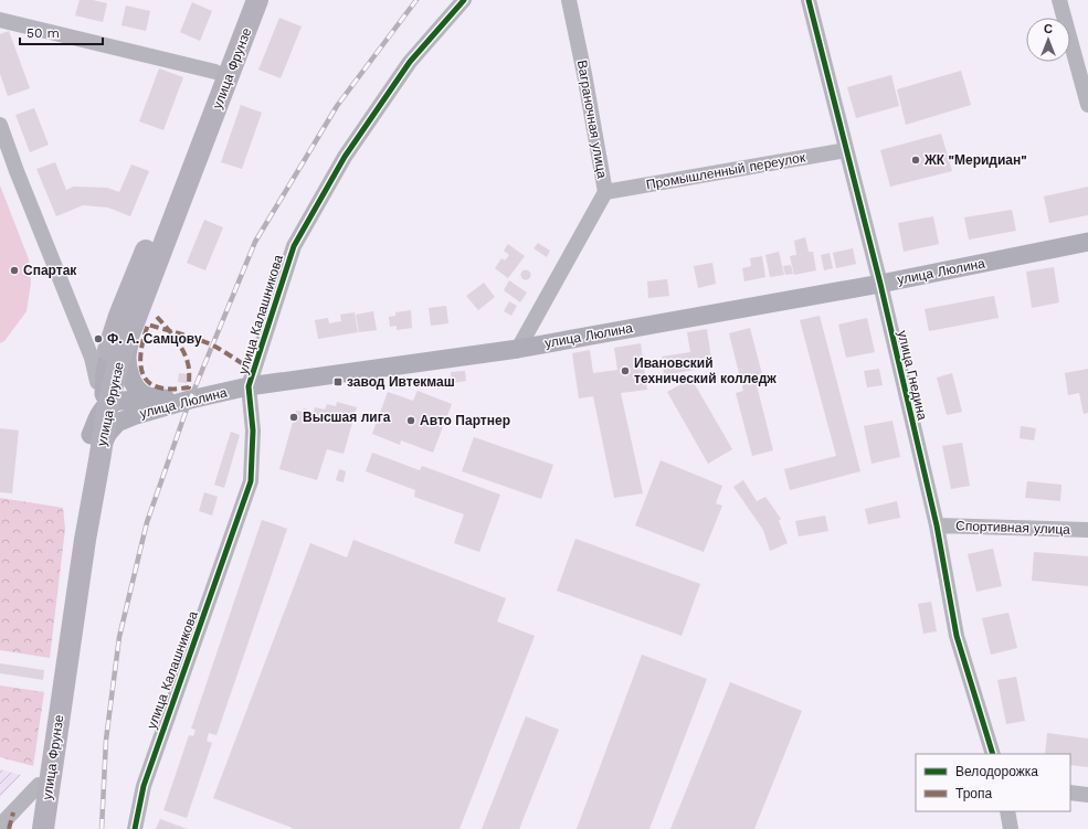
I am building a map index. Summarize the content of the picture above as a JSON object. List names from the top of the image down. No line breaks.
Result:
{"streets":{"highway":["улица Фрунзе"],"main road":["улица Люлина"],"street":["Ваграночная улица","Промышленный переулок","улица Калашникова","улица Гнедина","Спортивная улица"]},"crossings":[["улица Фрунзе","улица Люлина"],["Ваграночная улица","Промышленный переулок"],["Ваграночная улица","улица Люлина"],["Промышленный переулок","улица Гнедина"],["улица Люлина","улица Калашникова"],["улица Люлина","улица Гнедина"],["улица Гнедина","Спортивная улица"]],"places":{"other":["ЖК \"Меридиан\"","Спартак","Ф. А. Самцову","Ивановский технический колледж","Высшая лига","Авто Партнер"],"transit":["завод Ивтекмаш"]},"legend":["Велодорожка","Тропа"],"scale_bar":"50 m","north":"top"}
